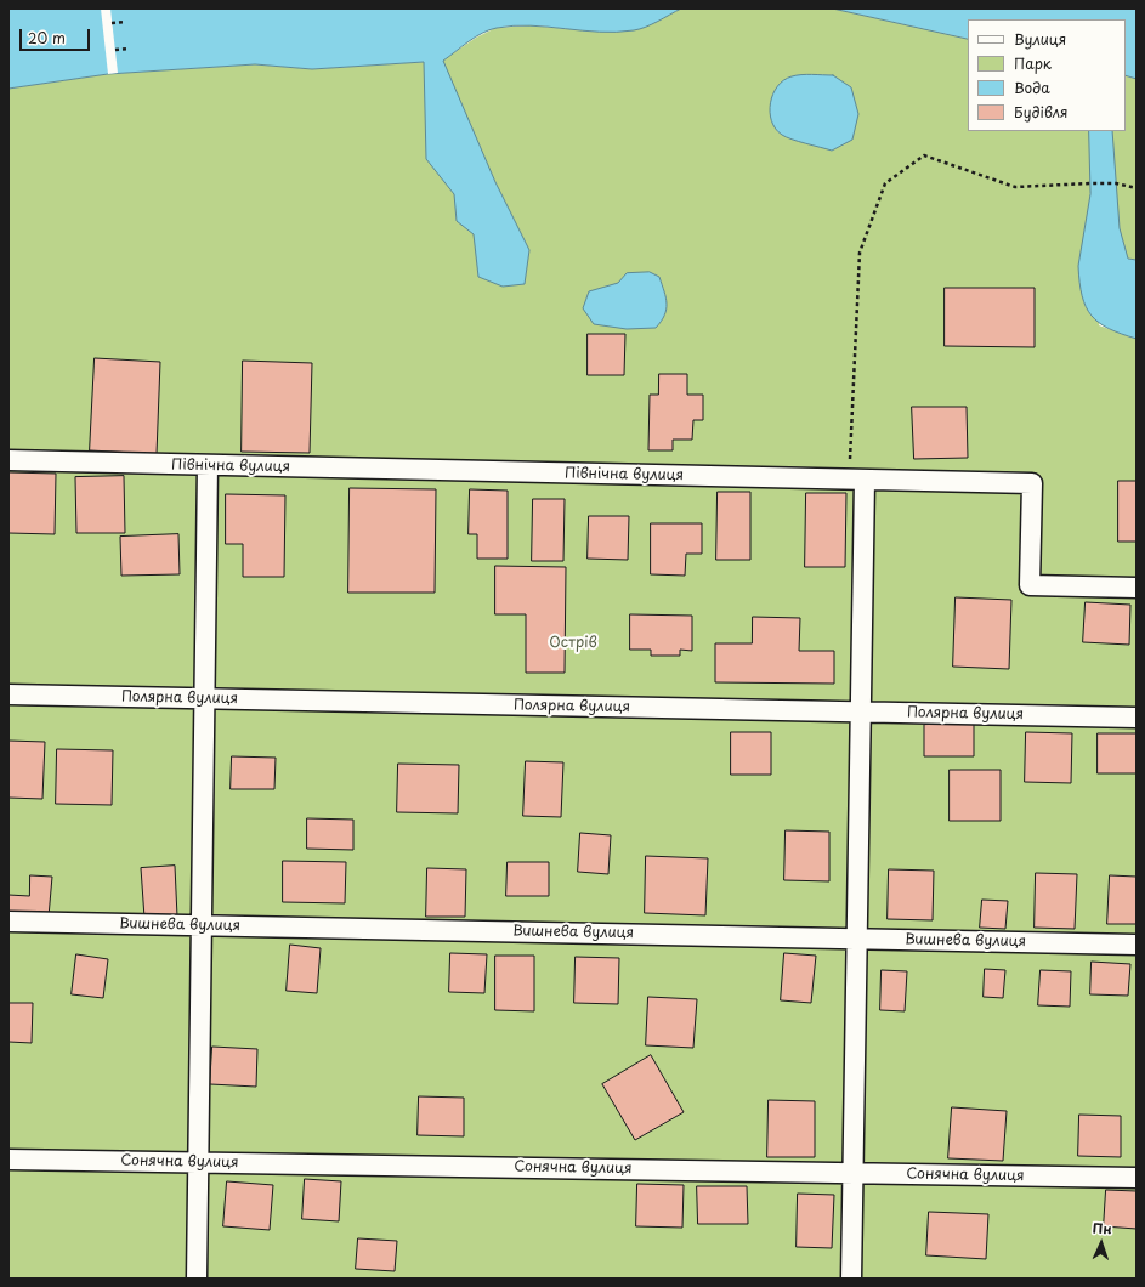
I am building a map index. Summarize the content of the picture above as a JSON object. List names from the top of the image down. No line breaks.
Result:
{"streets":{"street":["Північна вулиця","Полярна вулиця","Вишнева вулиця","Сонячна вулиця"]},"parks":["Острів"],"legend":["Вулиця","Парк","Вода","Будівля"],"scale_bar":"20 m","north":"top"}
